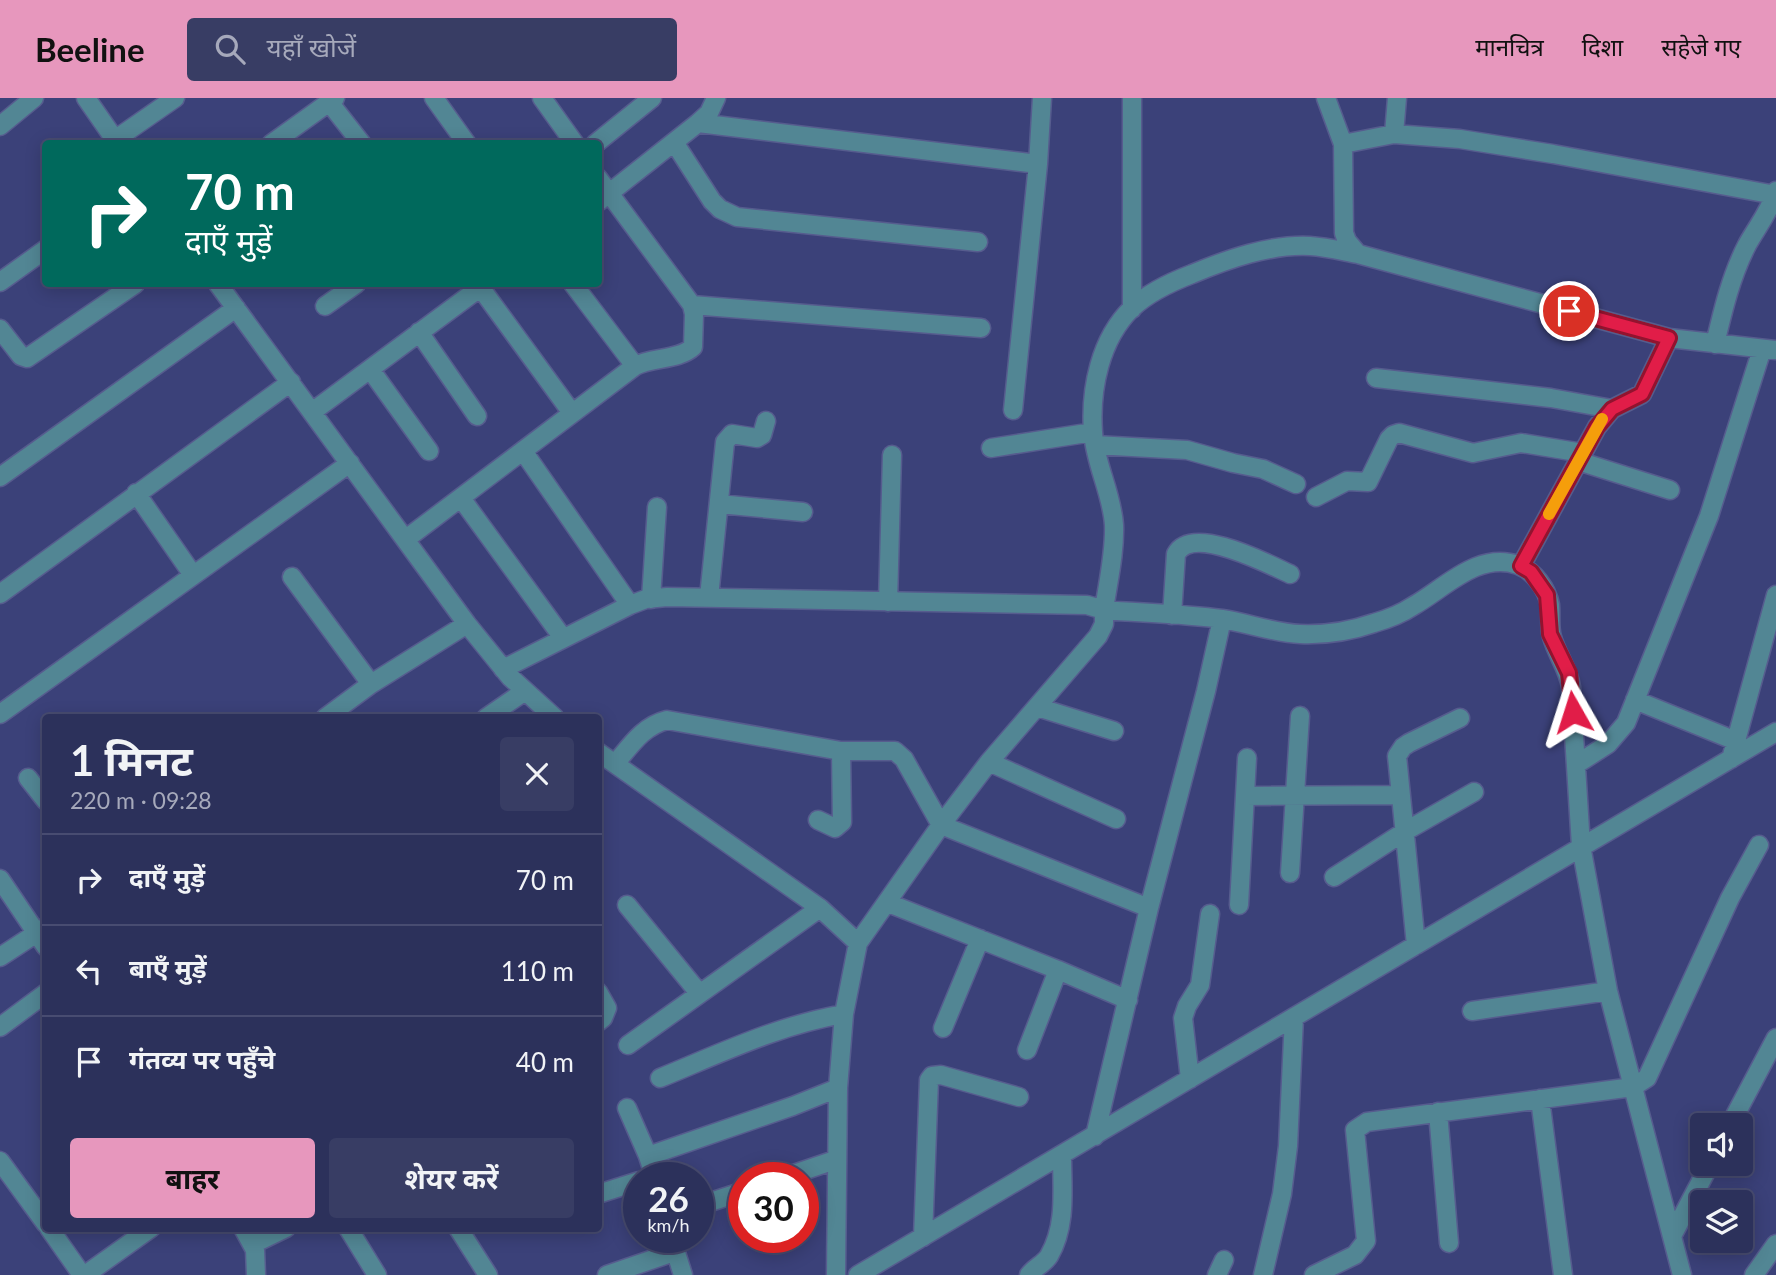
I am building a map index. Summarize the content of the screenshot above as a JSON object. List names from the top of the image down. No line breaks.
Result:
{"page":{"header":"Beeline","search":"यहाँ खोजें","nav":["मानचित्र","दिशा","सहेजे गए"],"turn":["70 m","दाएँ मुड़ें"],"heading":["1 मिनट","220 m · 09:28"],"list":[{"name":"दाएँ मुड़ें","value":"70 m"},{"name":"बाएँ मुड़ें","value":"110 m"},{"name":"गंतव्य पर पहुँचे","value":"40 m"}],"buttons":["बाहर","शेयर करें"],"speed":"26 km/h","limit":"30"}}
